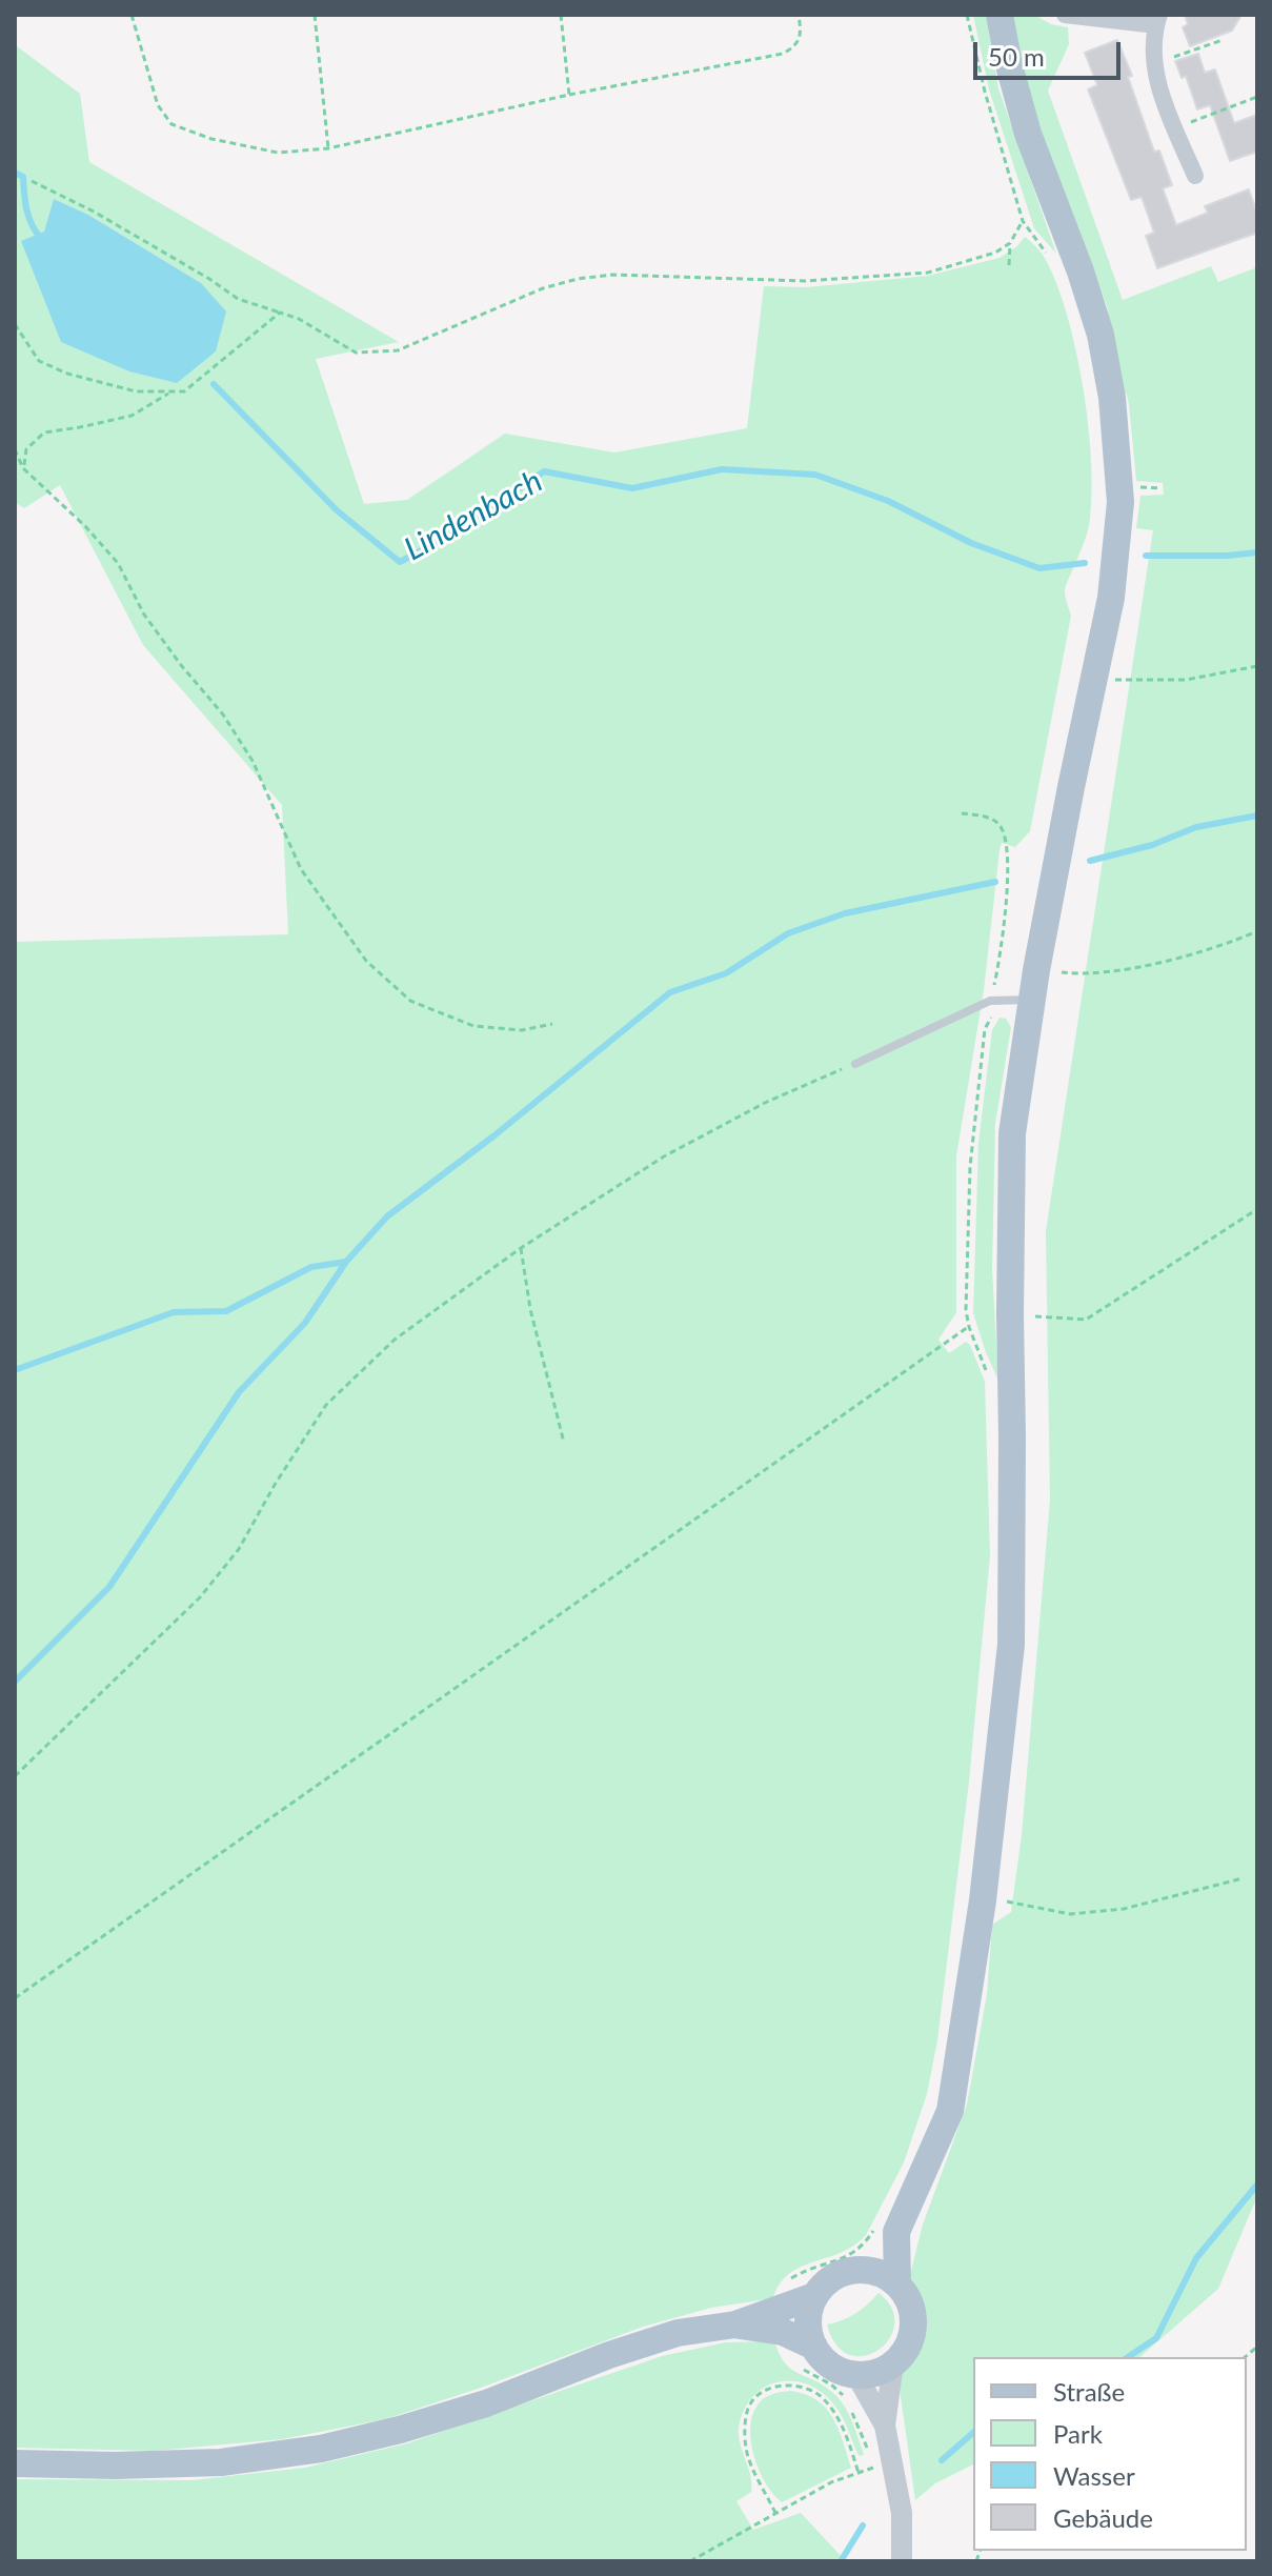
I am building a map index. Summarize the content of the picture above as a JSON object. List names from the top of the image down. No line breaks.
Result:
{"water":["Lindenbach"],"legend":["Straße","Park","Wasser","Gebäude"],"scale_bar":"50 m"}
